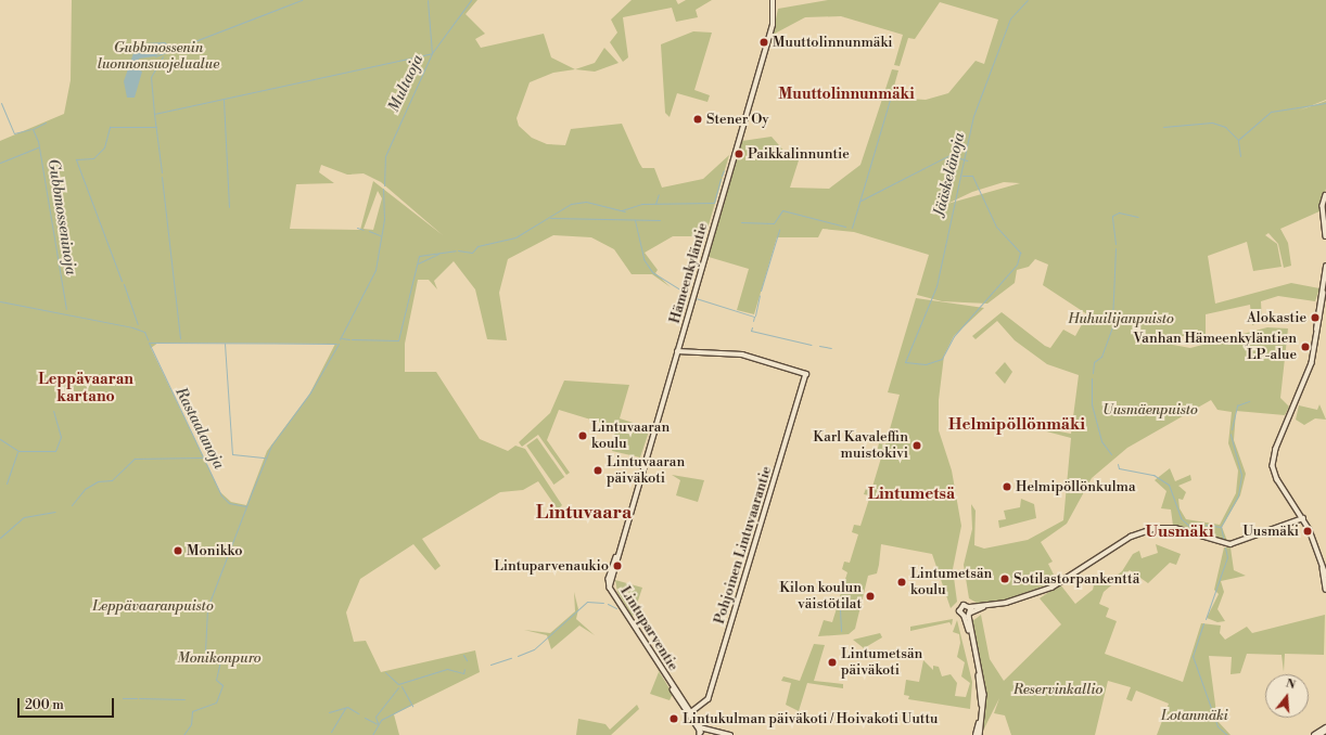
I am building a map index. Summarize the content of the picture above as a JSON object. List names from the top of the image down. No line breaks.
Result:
{"streets":{"street":["Hämeenkyläntie","Pohjoinen Lintuvaarantie","Lintuparventie"]},"crossings":[["Hämeenkyläntie","Pohjoinen Lintuvaarantie"],["Hämeenkyläntie","Lintuparventie"],["Pohjoinen Lintuvaarantie","Lintuparventie"]],"districts":["Muuttolinnunmäki","Leppävaaran kartano","Helmipöllönmäki","Lintumetsä","Lintuvaara","Uusmäki"],"water":["Multaoja","Jääskelänoja","Gubbmosseninoja","Rastaalanoja"],"parks":["Gubbmossenin luonnonsuojelualue","Huhuilijanpuisto","Uusmäenpuisto","Leppävaaranpuisto","Monikonpuro","Reservinkallio","Lotanmäki"],"places":["Muuttolinnunmäki","Stener Oy","Paikkalinnuntie","Alokastie","Vanhan Hämeenkyläntien LP-alue","Lintuvaaran koulu","Karl Kavaleffin muistokivi","Lintuvaaran päiväkoti","Helmipöllönkulma","Uusmäki","Monikko","Lintuparvenaukio","Sotilastorpankenttä","Lintumetsän koulu","Kilon koulun väistötilat","Lintumetsän päiväkoti","Lintukulman päiväkoti / Hoivakoti Uuttu"],"scale_bar":"200 m","north":"top"}
